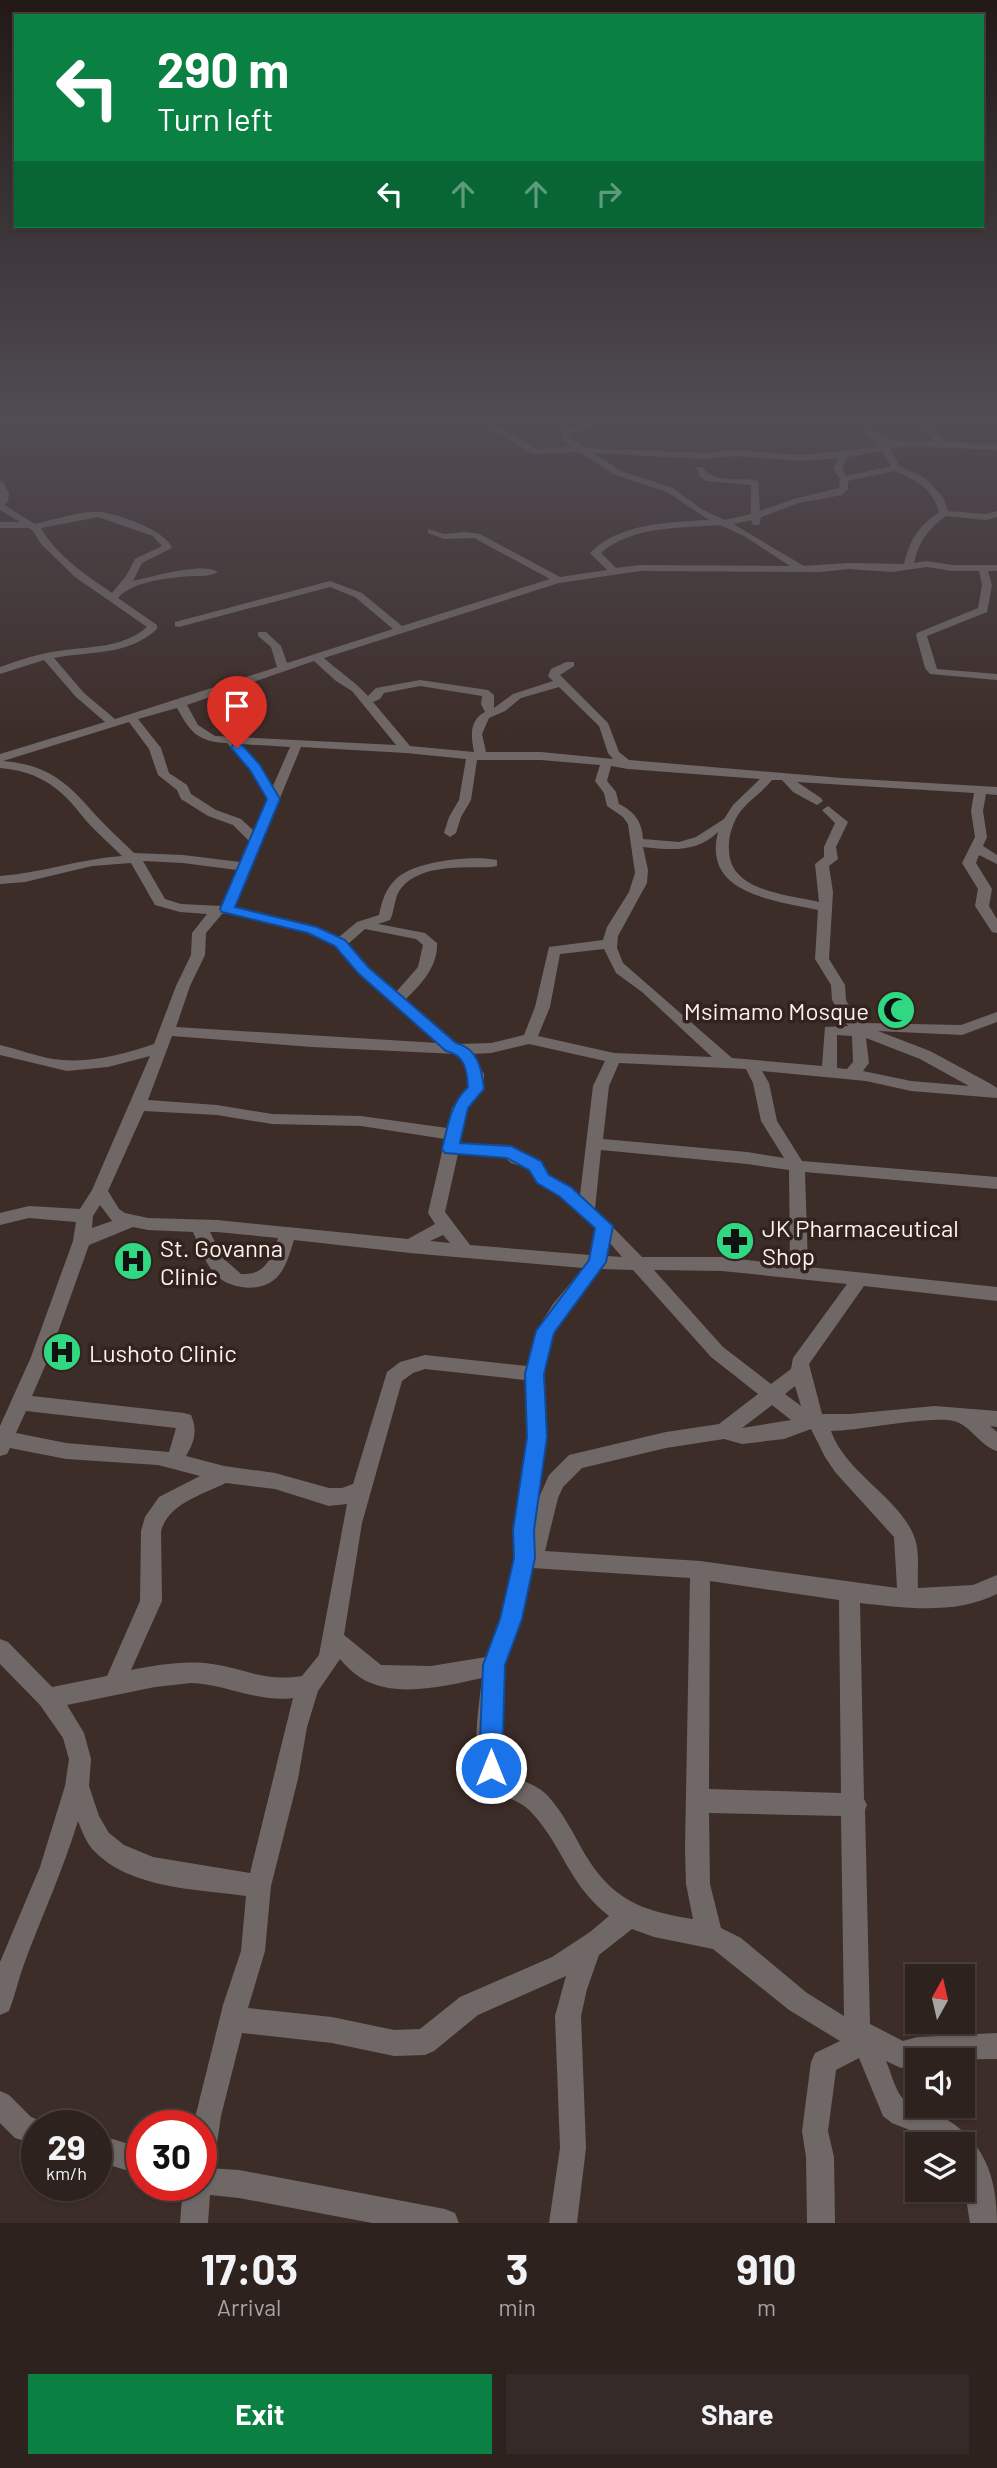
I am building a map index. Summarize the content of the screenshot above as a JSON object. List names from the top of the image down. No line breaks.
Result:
{"places":{"mosque":["Msimamo Mosque"],"pharmacy":["JK Pharmaceutical Shop"],"hospital":["St. Govanna Clinic","Lushoto Clinic"]},"north":"top","page":{"turn":["290 m","Turn left"],"speed":"29 km/h","limit":"30","eta":["17:03","Arrival","3","min","910","m"],"buttons":["Exit","Share"]}}
